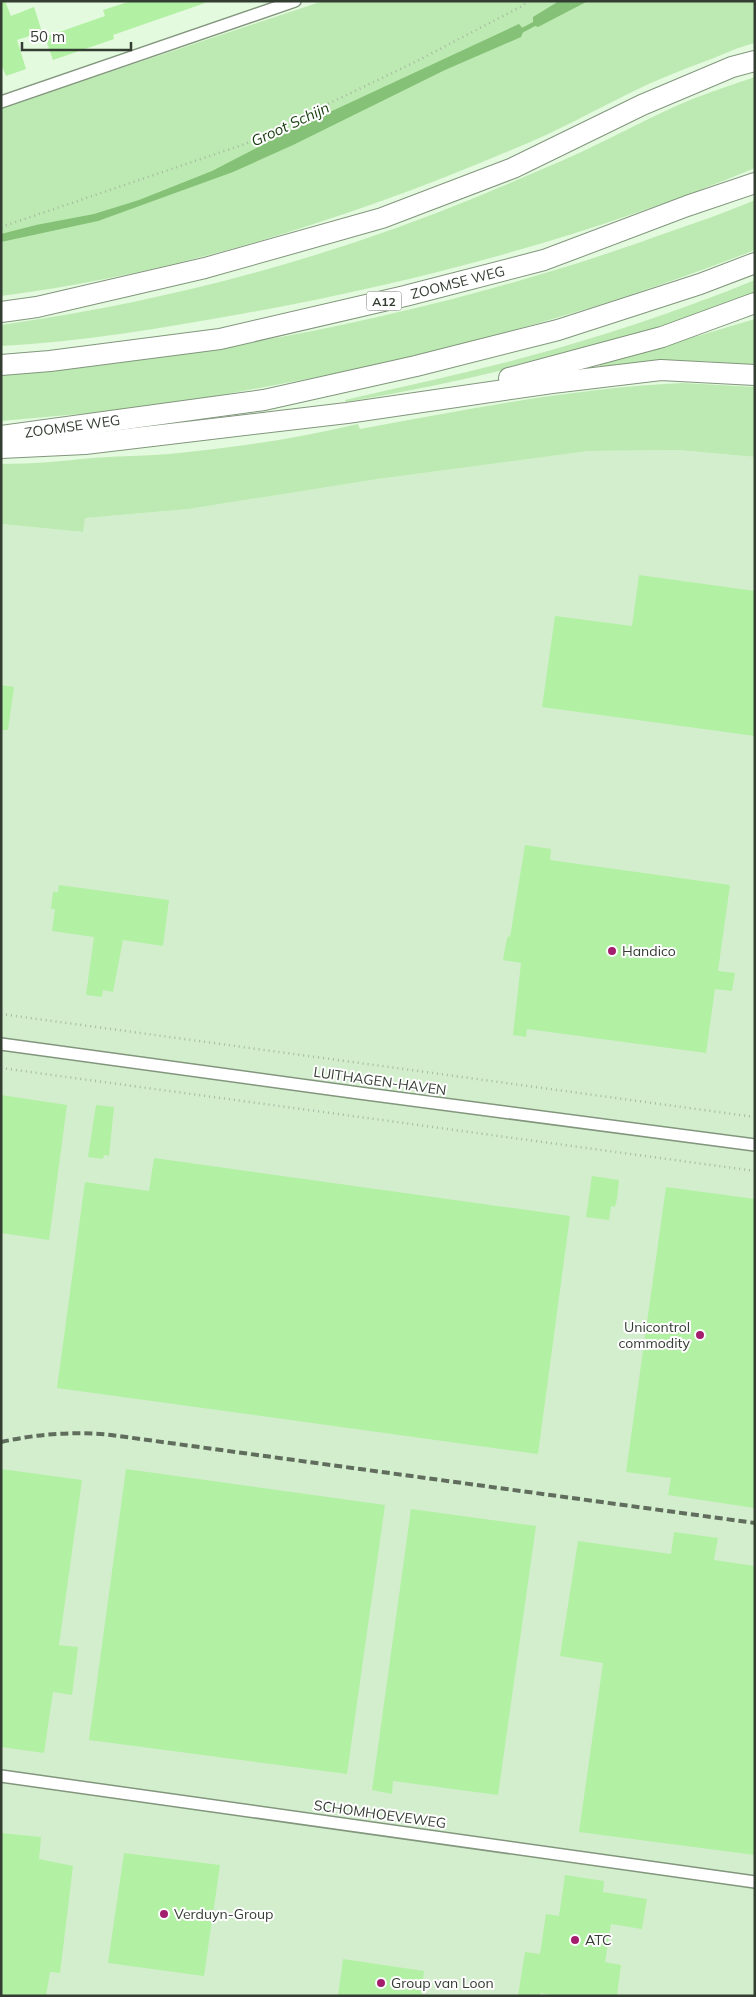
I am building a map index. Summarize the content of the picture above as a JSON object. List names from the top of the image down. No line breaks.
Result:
{"streets":{"highway":["ZOOMSE WEG","A12"],"street":["LUITHAGEN-HAVEN","SCHOMHOEVEWEG"]},"water":["Groot Schijn"],"places":["Handico","Unicontrol commodity","Verduyn-Group","ATC","Group van Loon"],"scale_bar":"50 m"}
